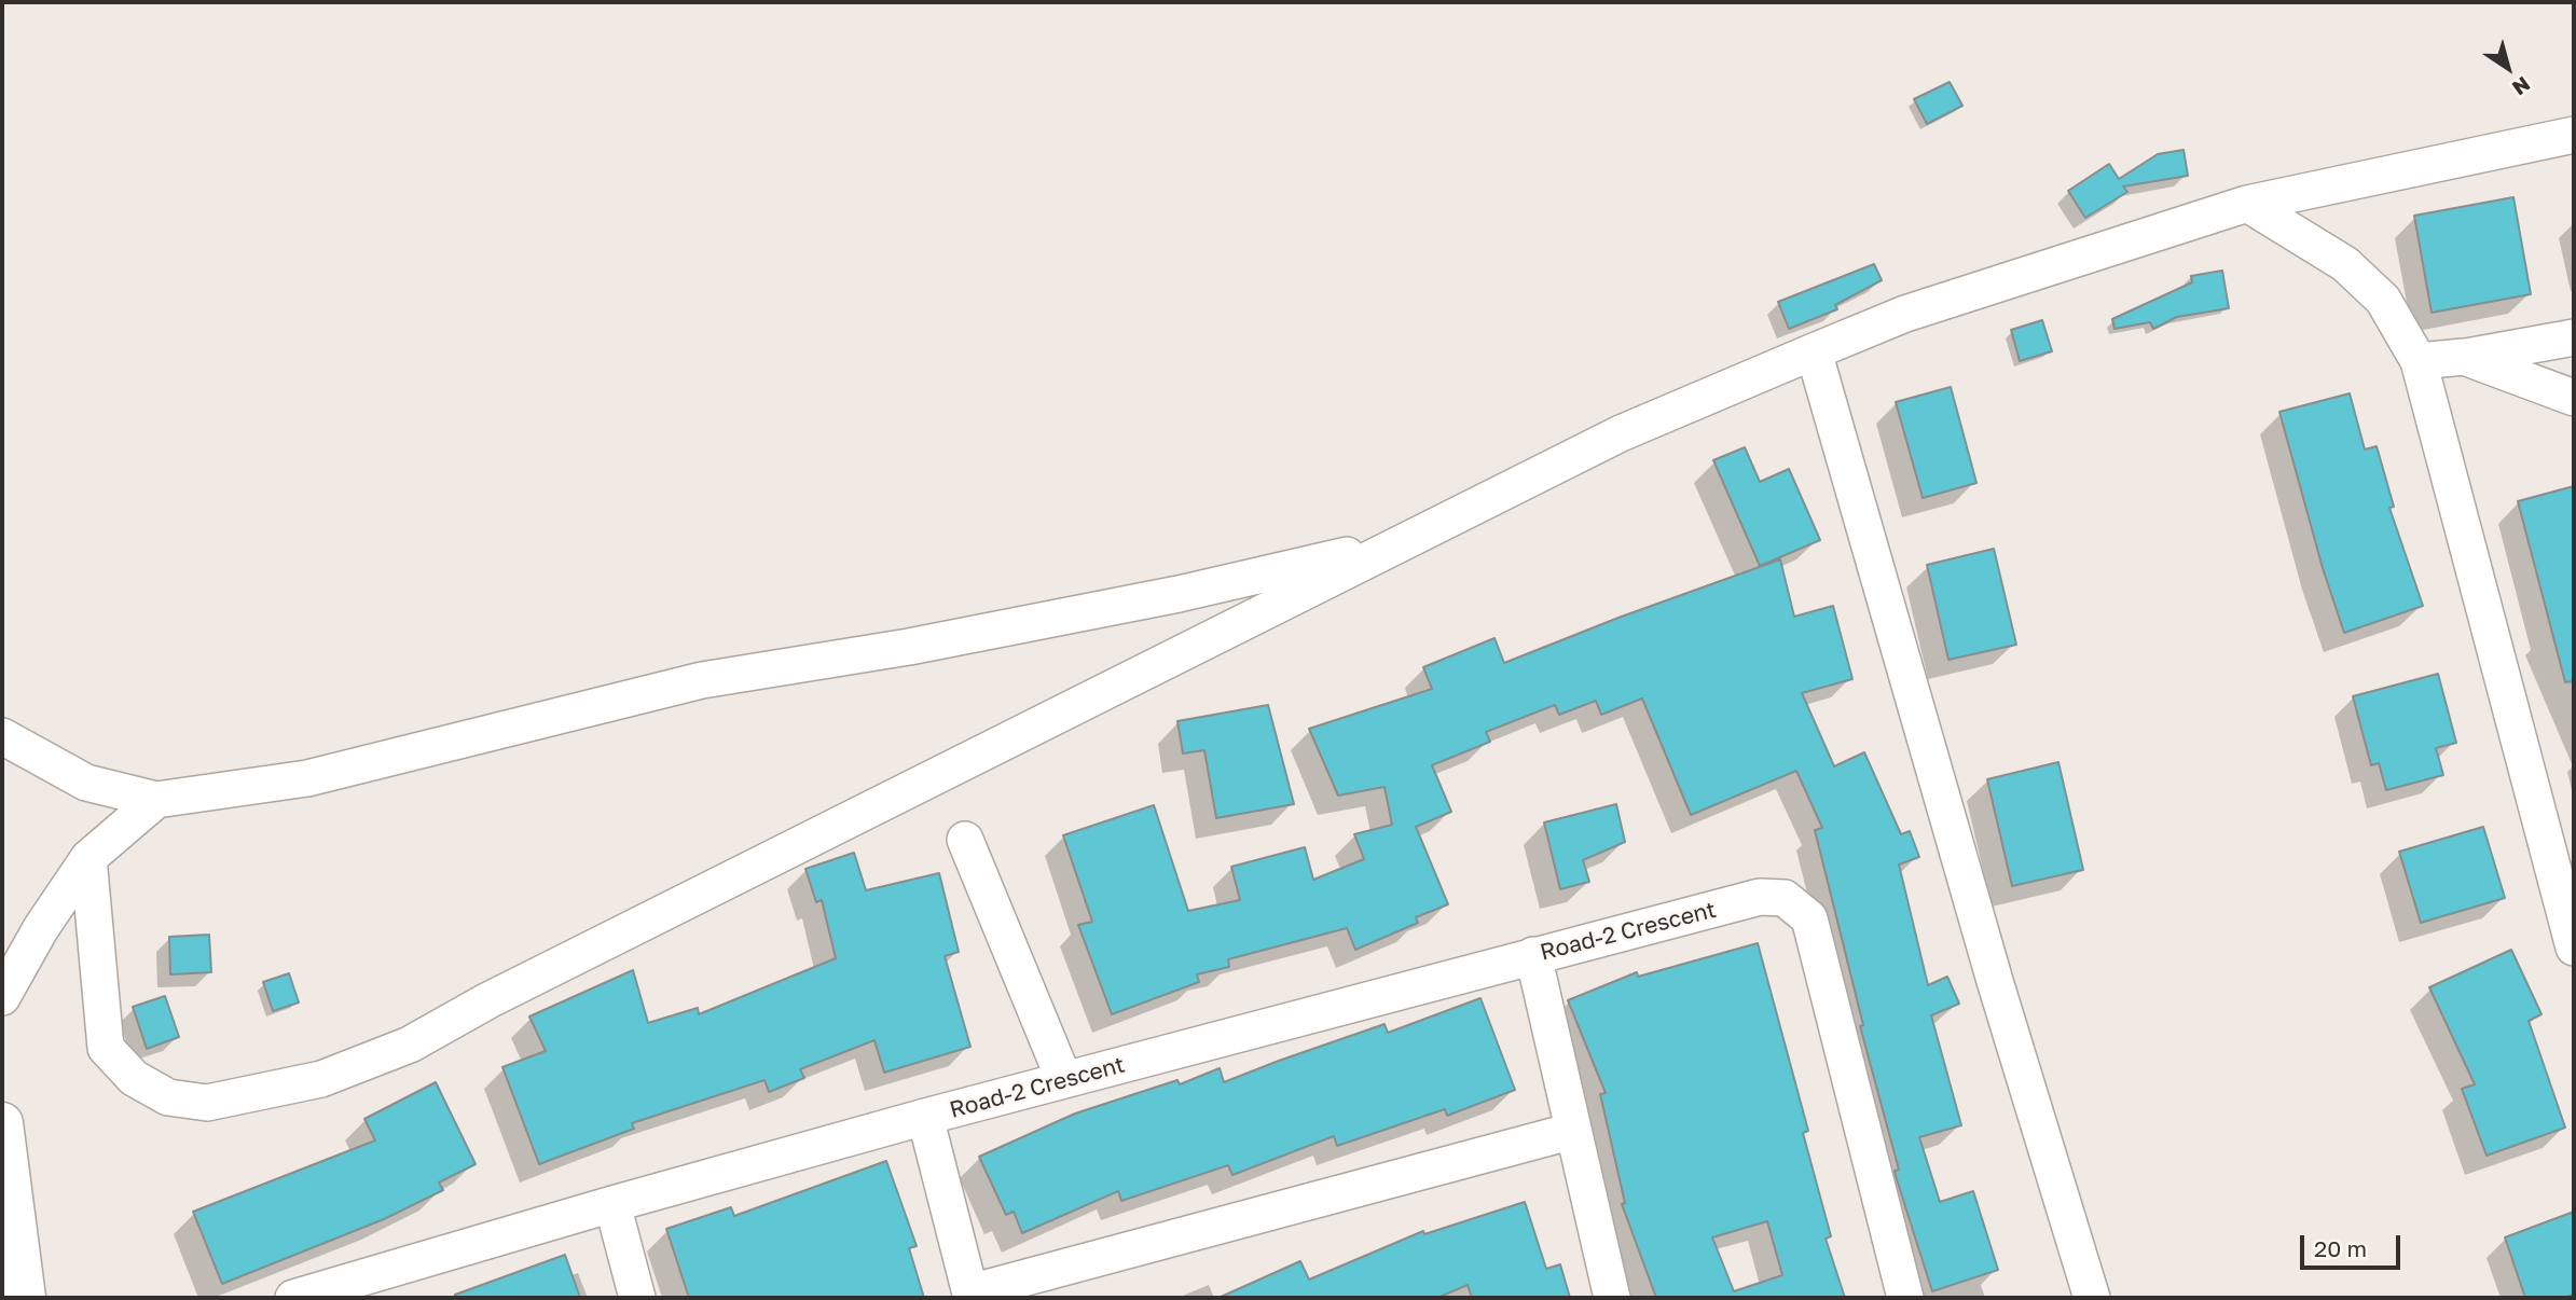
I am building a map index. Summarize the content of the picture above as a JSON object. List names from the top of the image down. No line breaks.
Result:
{"streets":{"street":["Road-2 Crescent"]},"scale_bar":"20 m","north":"bottom right"}
